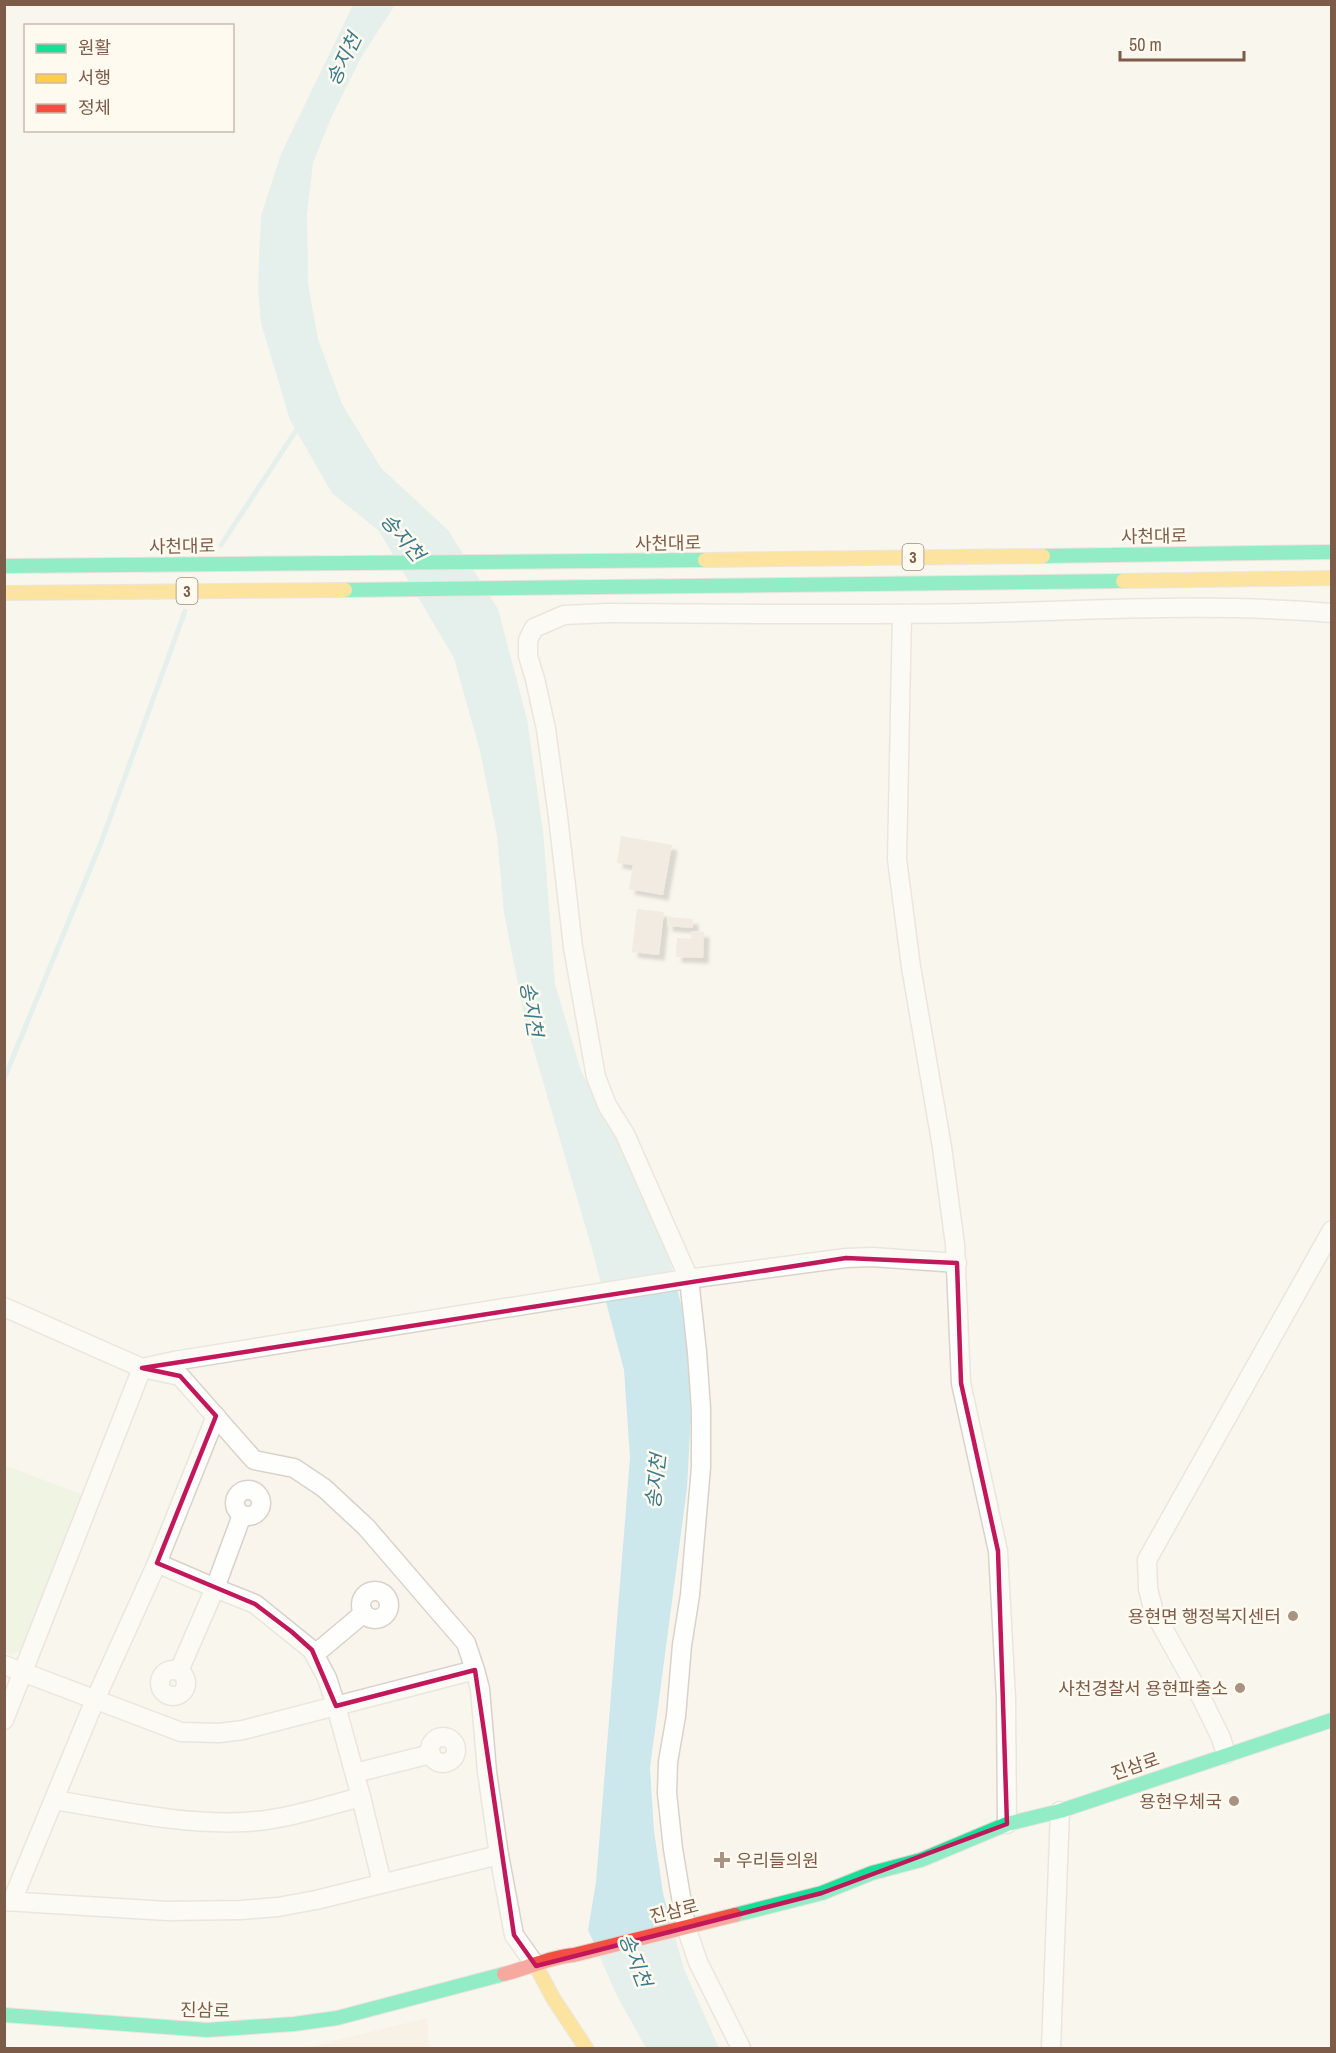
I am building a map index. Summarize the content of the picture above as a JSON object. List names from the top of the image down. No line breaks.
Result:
{"streets":{"main road":["사천대로","3","진삼로"]},"water":["송지천"],"places":{"other":["용현면 행정복지센터","사천경찰서 용현파출소","용현우체국"],"health":["우리들의원"]},"legend":["원활","서행","정체"],"scale_bar":"50 m"}
